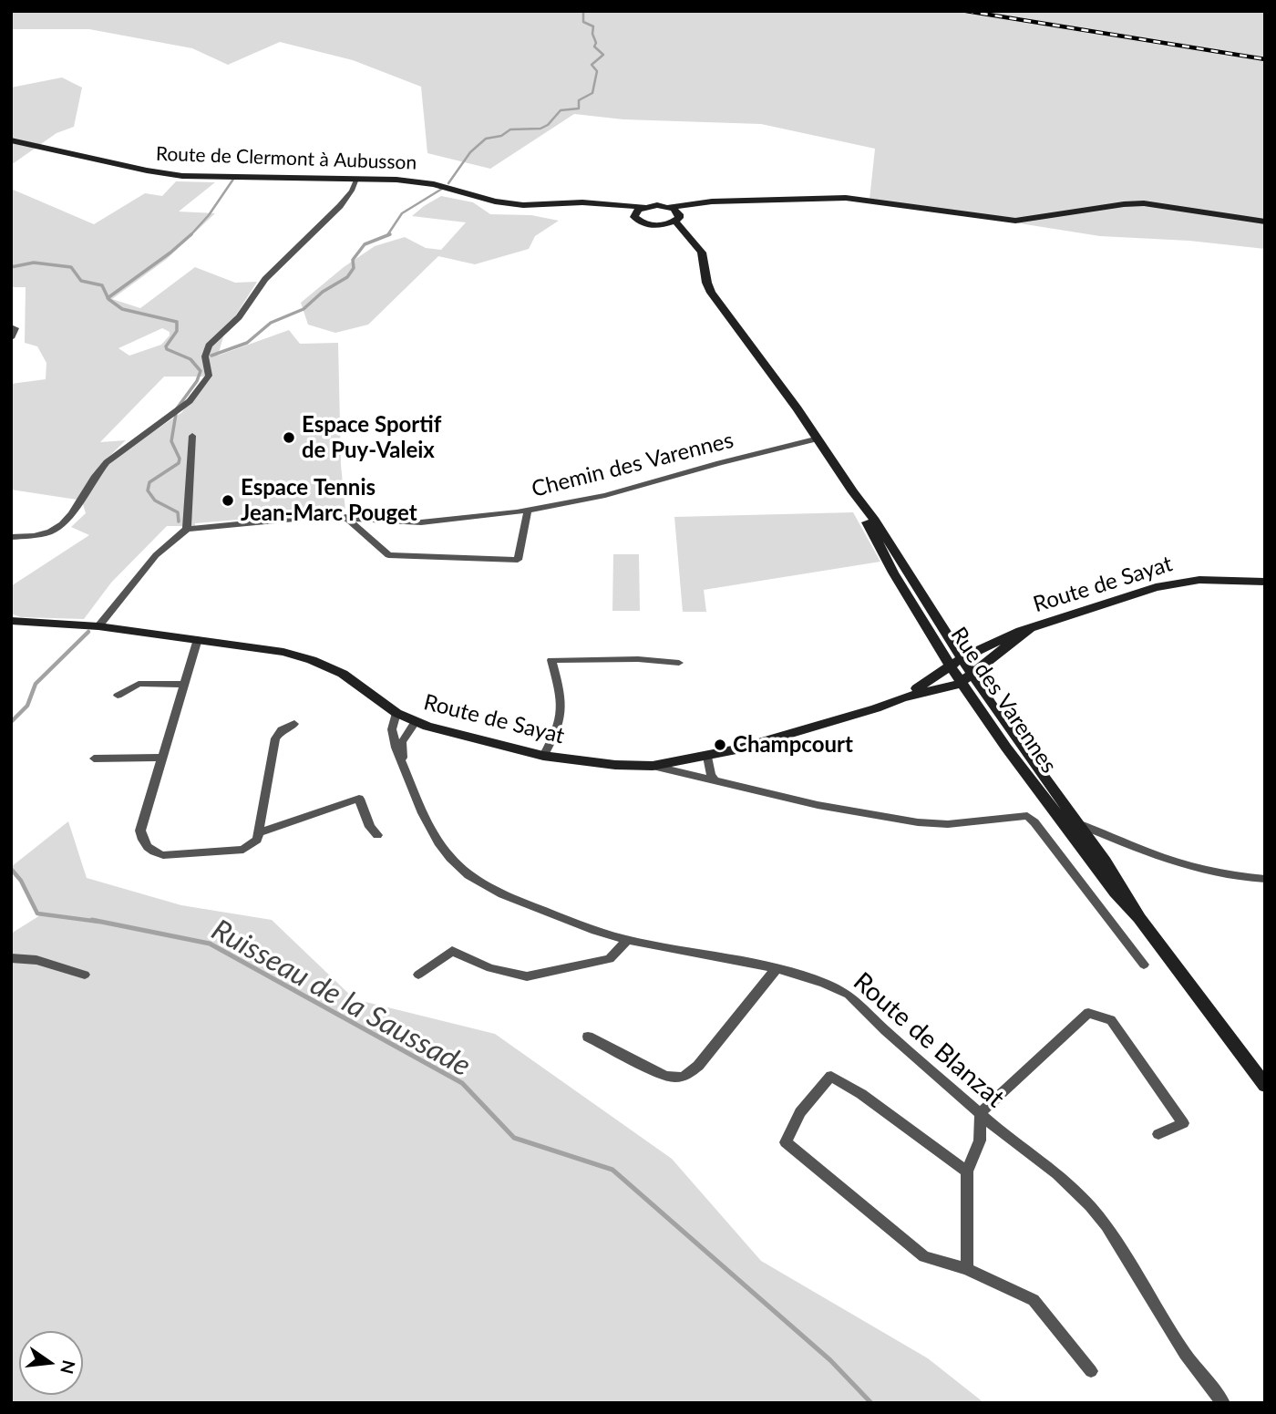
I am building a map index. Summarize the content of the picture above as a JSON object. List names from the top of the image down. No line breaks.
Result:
{"streets":{"main road":["Route de Clermont à Aubusson","Route de Sayat","Rue des Varennes"],"street":["Chemin des Varennes","Route de Blanzat"]},"crossings":[["Route de Clermont à Aubusson","Rue des Varennes"],["Chemin des Varennes","Rue des Varennes"],["Route de Sayat","Rue des Varennes"],["Route de Sayat","Route de Blanzat"]],"water":["Ruisseau de la Saussade"],"places":["Espace Sportif de Puy-Valeix","Espace Tennis Jean-Marc Pouget","Champcourt"],"north":"right"}
